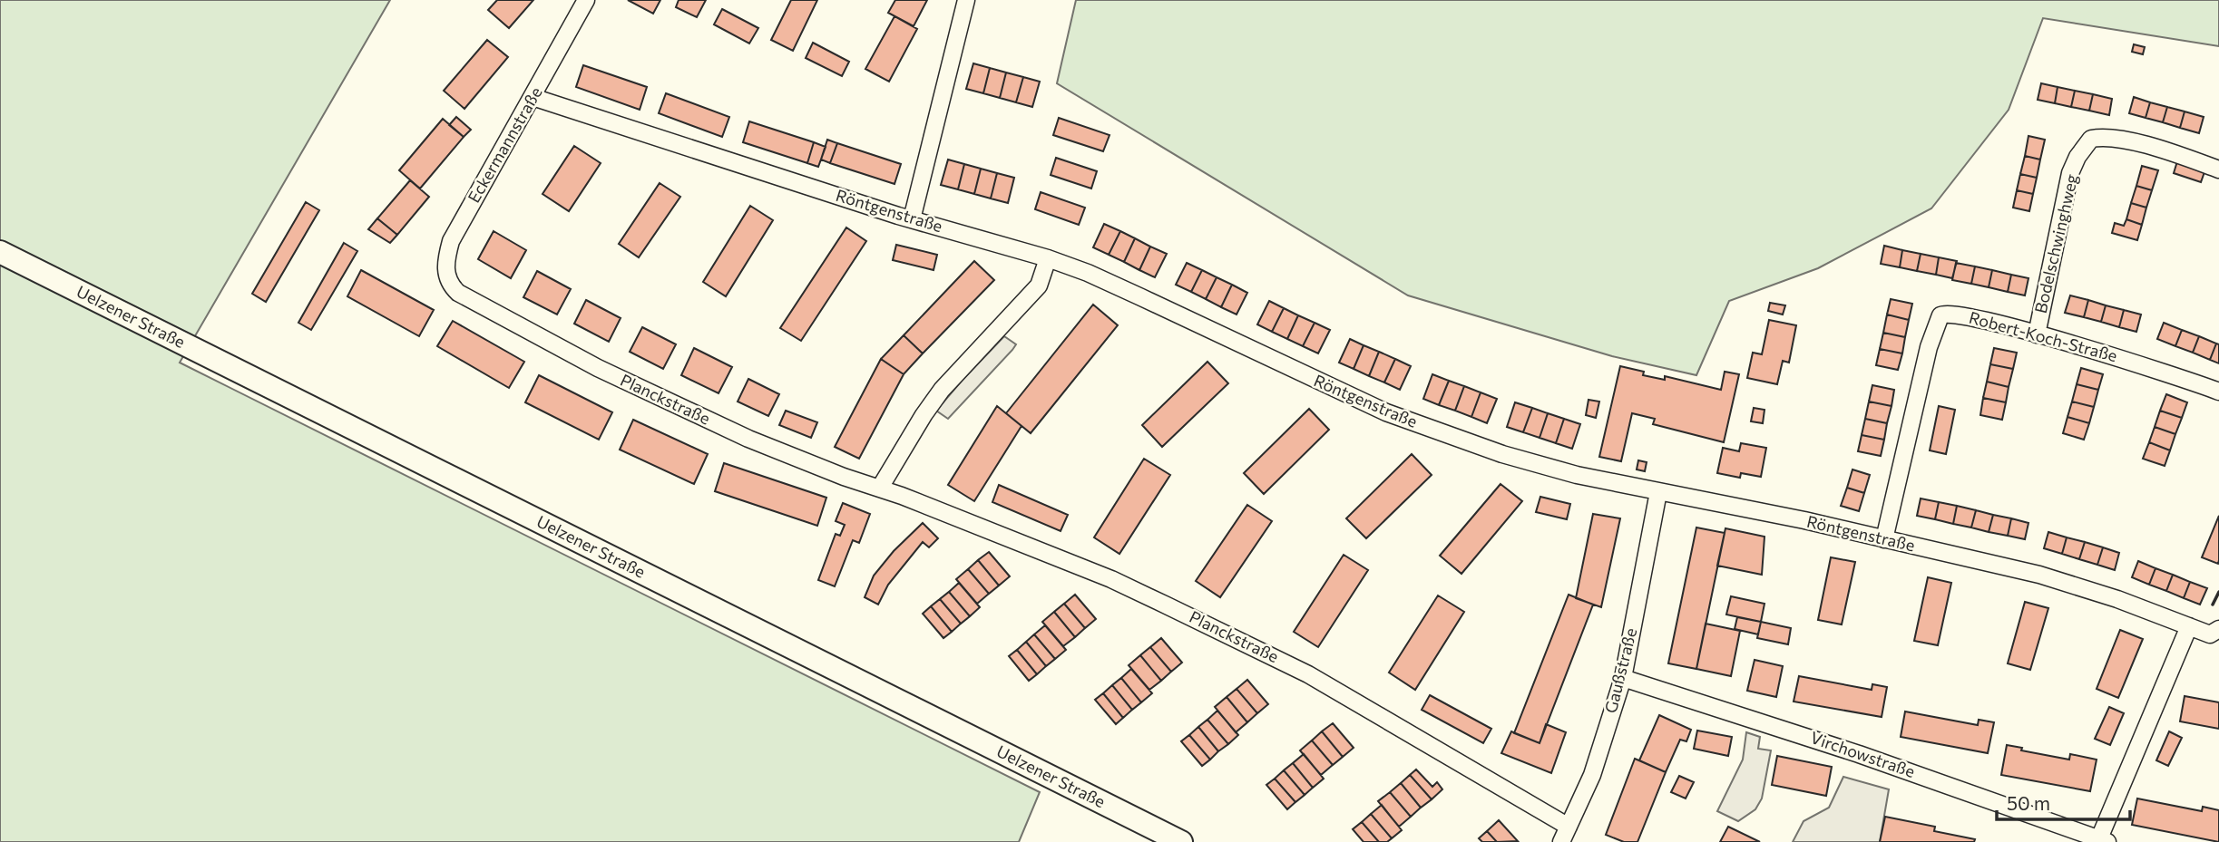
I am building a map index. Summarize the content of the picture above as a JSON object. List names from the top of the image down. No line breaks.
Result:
{"streets":{"main road":["Uelzener Straße"],"street":["Eckermannstraße","Röntgenstraße","Bodelschwinghweg","Robert-Koch-Straße","Planckstraße","Gaußstraße","Virchowstraße"]},"crossings":[["Eckermannstraße","Röntgenstraße"],["Eckermannstraße","Planckstraße"],["Röntgenstraße","Robert-Koch-Straße"],["Röntgenstraße","Gaußstraße"],["Röntgenstraße","Virchowstraße"],["Bodelschwinghweg","Robert-Koch-Straße"],["Planckstraße","Gaußstraße"],["Gaußstraße","Virchowstraße"]],"scale_bar":"50 m"}
